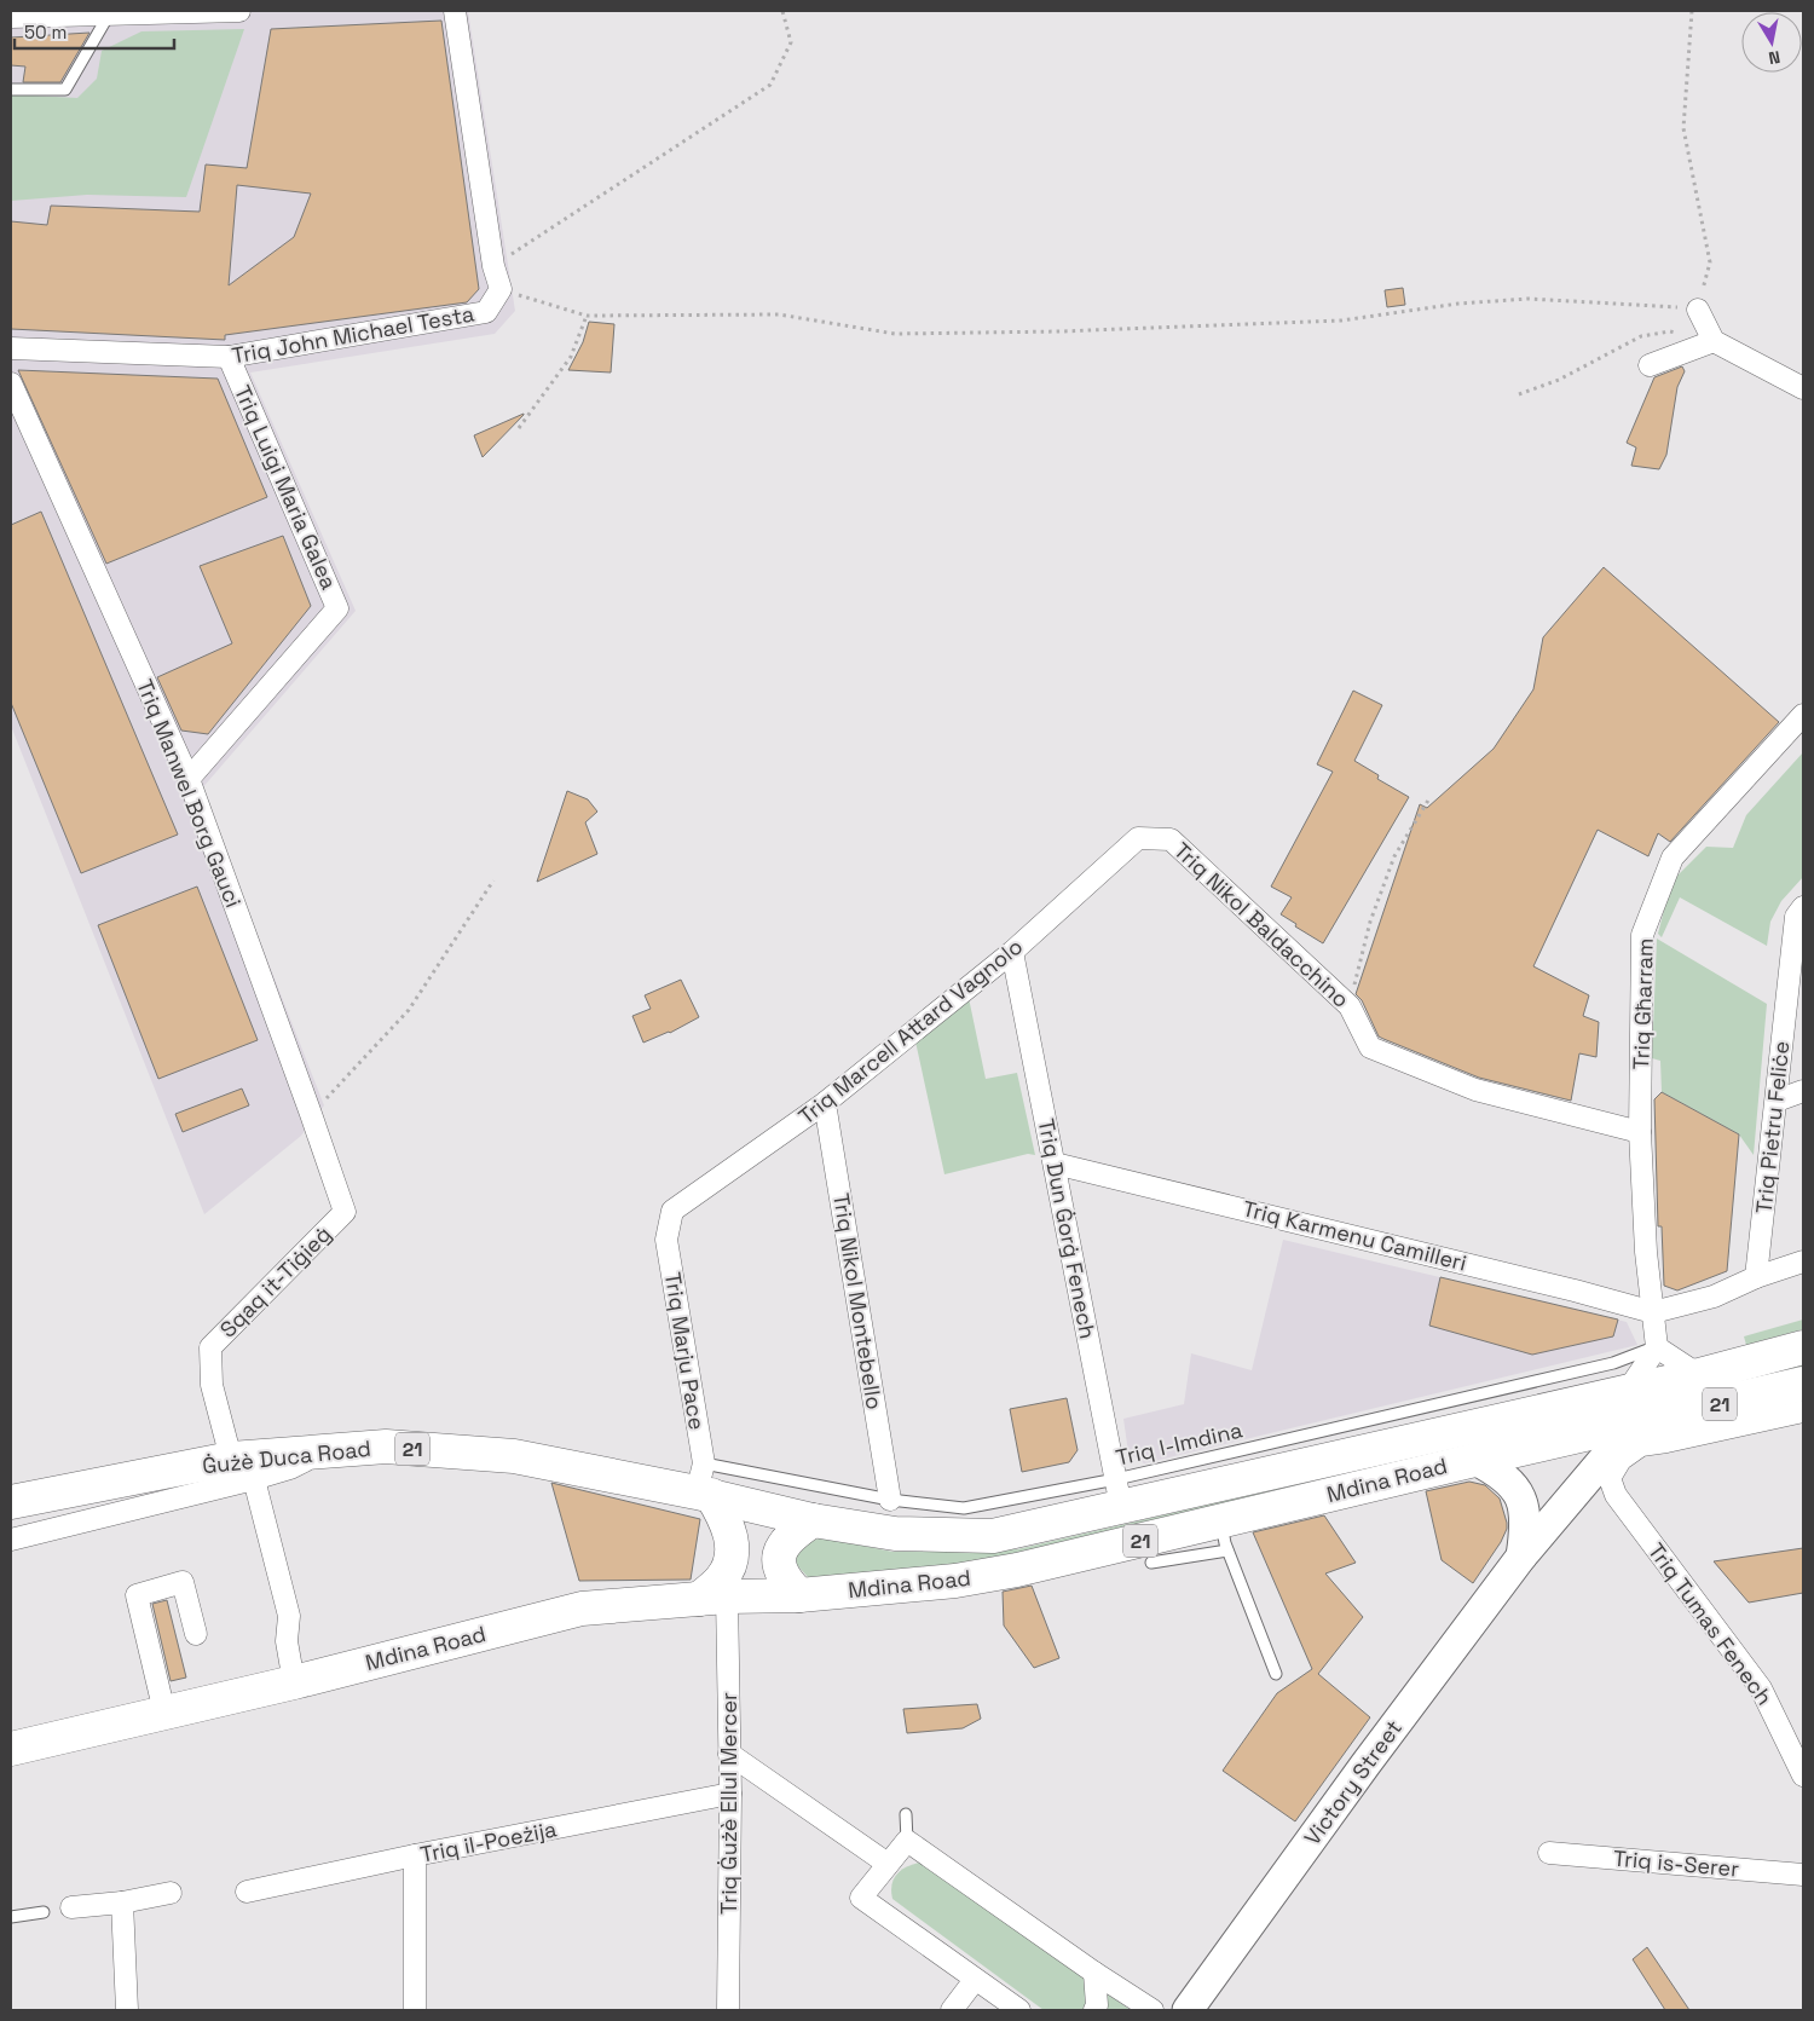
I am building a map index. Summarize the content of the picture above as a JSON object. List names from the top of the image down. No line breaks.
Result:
{"streets":{"highway":["21","Ġużè Duca Road","Mdina Road"],"street":["Triq John Michael Testa","Triq Luigi Maria Galea","Triq Manwel Borg Gauci","Triq Nikol Baldacchino","Triq Għarram","Triq Marcell Attard Vagnolo","Triq Pietru Feliċe","Triq Dun Ġorġ Fenech","Triq Karmenu Camilleri","Sqaq it-Tiġieġ","Triq Nikol Montebello","Triq Marju Pace","Triq Tumas Fenech","Victory Street","Triq Ġużè Ellul Mercer","Triq il-Poeżija","Triq is-Serer"],"lane":["Triq l-Imdina"]},"crossings":[["Triq John Michael Testa","Triq Luigi Maria Galea"],["Triq Luigi Maria Galea","Triq Manwel Borg Gauci"],["Triq Manwel Borg Gauci","Sqaq it-Tiġieġ"],["Triq Nikol Baldacchino","Triq Għarram"],["Triq Nikol Baldacchino","Triq Marcell Attard Vagnolo"],["Triq Għarram","Triq Karmenu Camilleri"],["Triq Għarram","Triq l-Imdina"],["Triq Marcell Attard Vagnolo","Triq Dun Ġorġ Fenech"],["Triq Marcell Attard Vagnolo","Triq Nikol Montebello"],["Triq Marcell Attard Vagnolo","Triq Marju Pace"],["Triq Dun Ġorġ Fenech","Triq Karmenu Camilleri"],["Triq Dun Ġorġ Fenech","Triq l-Imdina"],["Triq Dun Ġorġ Fenech","Mdina Road"],["Sqaq it-Tiġieġ","Ġużè Duca Road"],["Sqaq it-Tiġieġ","Mdina Road"],["Triq Nikol Montebello","Triq l-Imdina"],["Triq Marju Pace","Triq l-Imdina"],["Triq Marju Pace","Ġużè Duca Road"],["Triq l-Imdina","Ġużè Duca Road"],["Triq l-Imdina","Mdina Road"],["Ġużè Duca Road","Mdina Road"],["Mdina Road","Victory Street"],["Mdina Road","Triq Ġużè Ellul Mercer"],["Triq Ġużè Ellul Mercer","Triq il-Poeżija"]],"scale_bar":"50 m","north":"bottom"}
